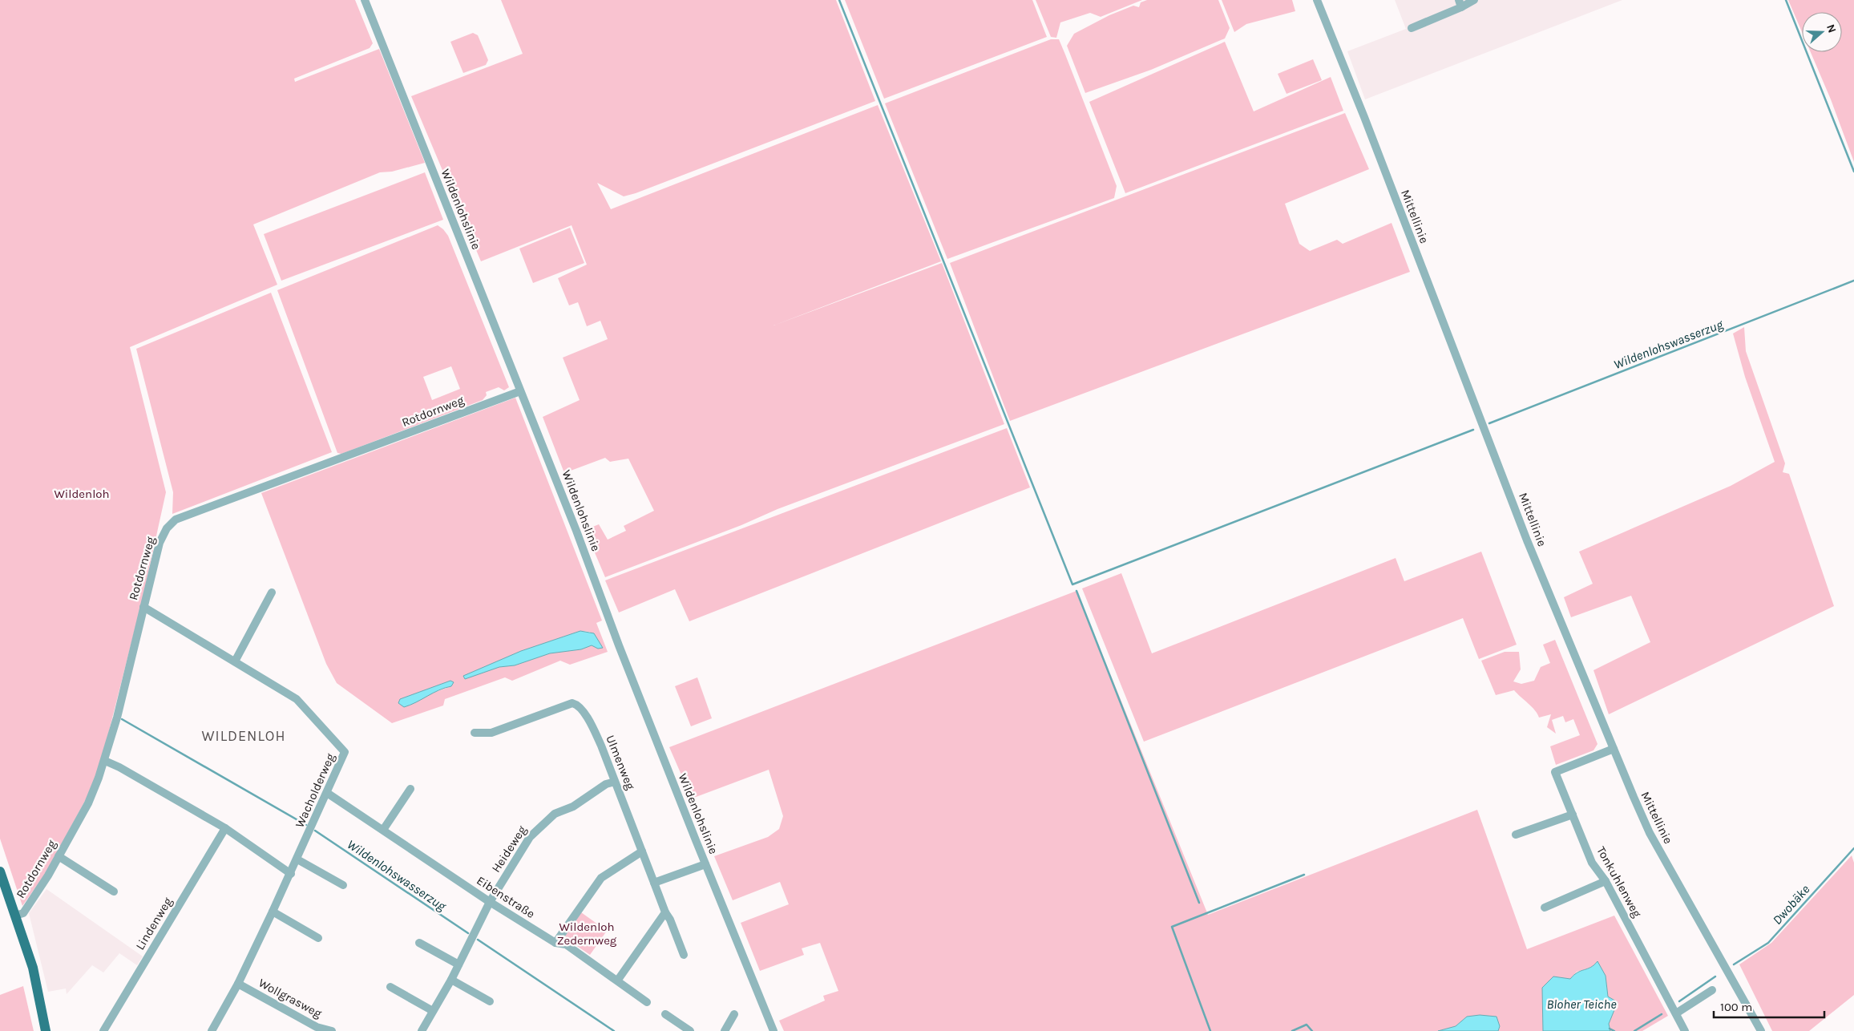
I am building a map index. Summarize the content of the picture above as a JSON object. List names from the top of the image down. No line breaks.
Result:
{"streets":{"street":["Wildenlohslinie","Mittellinie","Rotdornweg","Ulmenweg","Wacholderweg","Heideweg","Tonkuhlenweg","Eibenstraße","Lindenweg","Wollgrasweg"]},"crossings":[["Wildenlohslinie","Rotdornweg"],["Mittellinie","Tonkuhlenweg"],["Rotdornweg","Wacholderweg"],["Ulmenweg","Heideweg"],["Wacholderweg","Eibenstraße"],["Wacholderweg","Wollgrasweg"],["Heideweg","Eibenstraße"]],"districts":["WILDENLOH"],"water":["Wildenlohswasserzug","Dwobäke","Bloher Teiche"],"parks":["Wildenloh","Wildenloh Zedernweg"],"scale_bar":"100 m","north":"right"}
